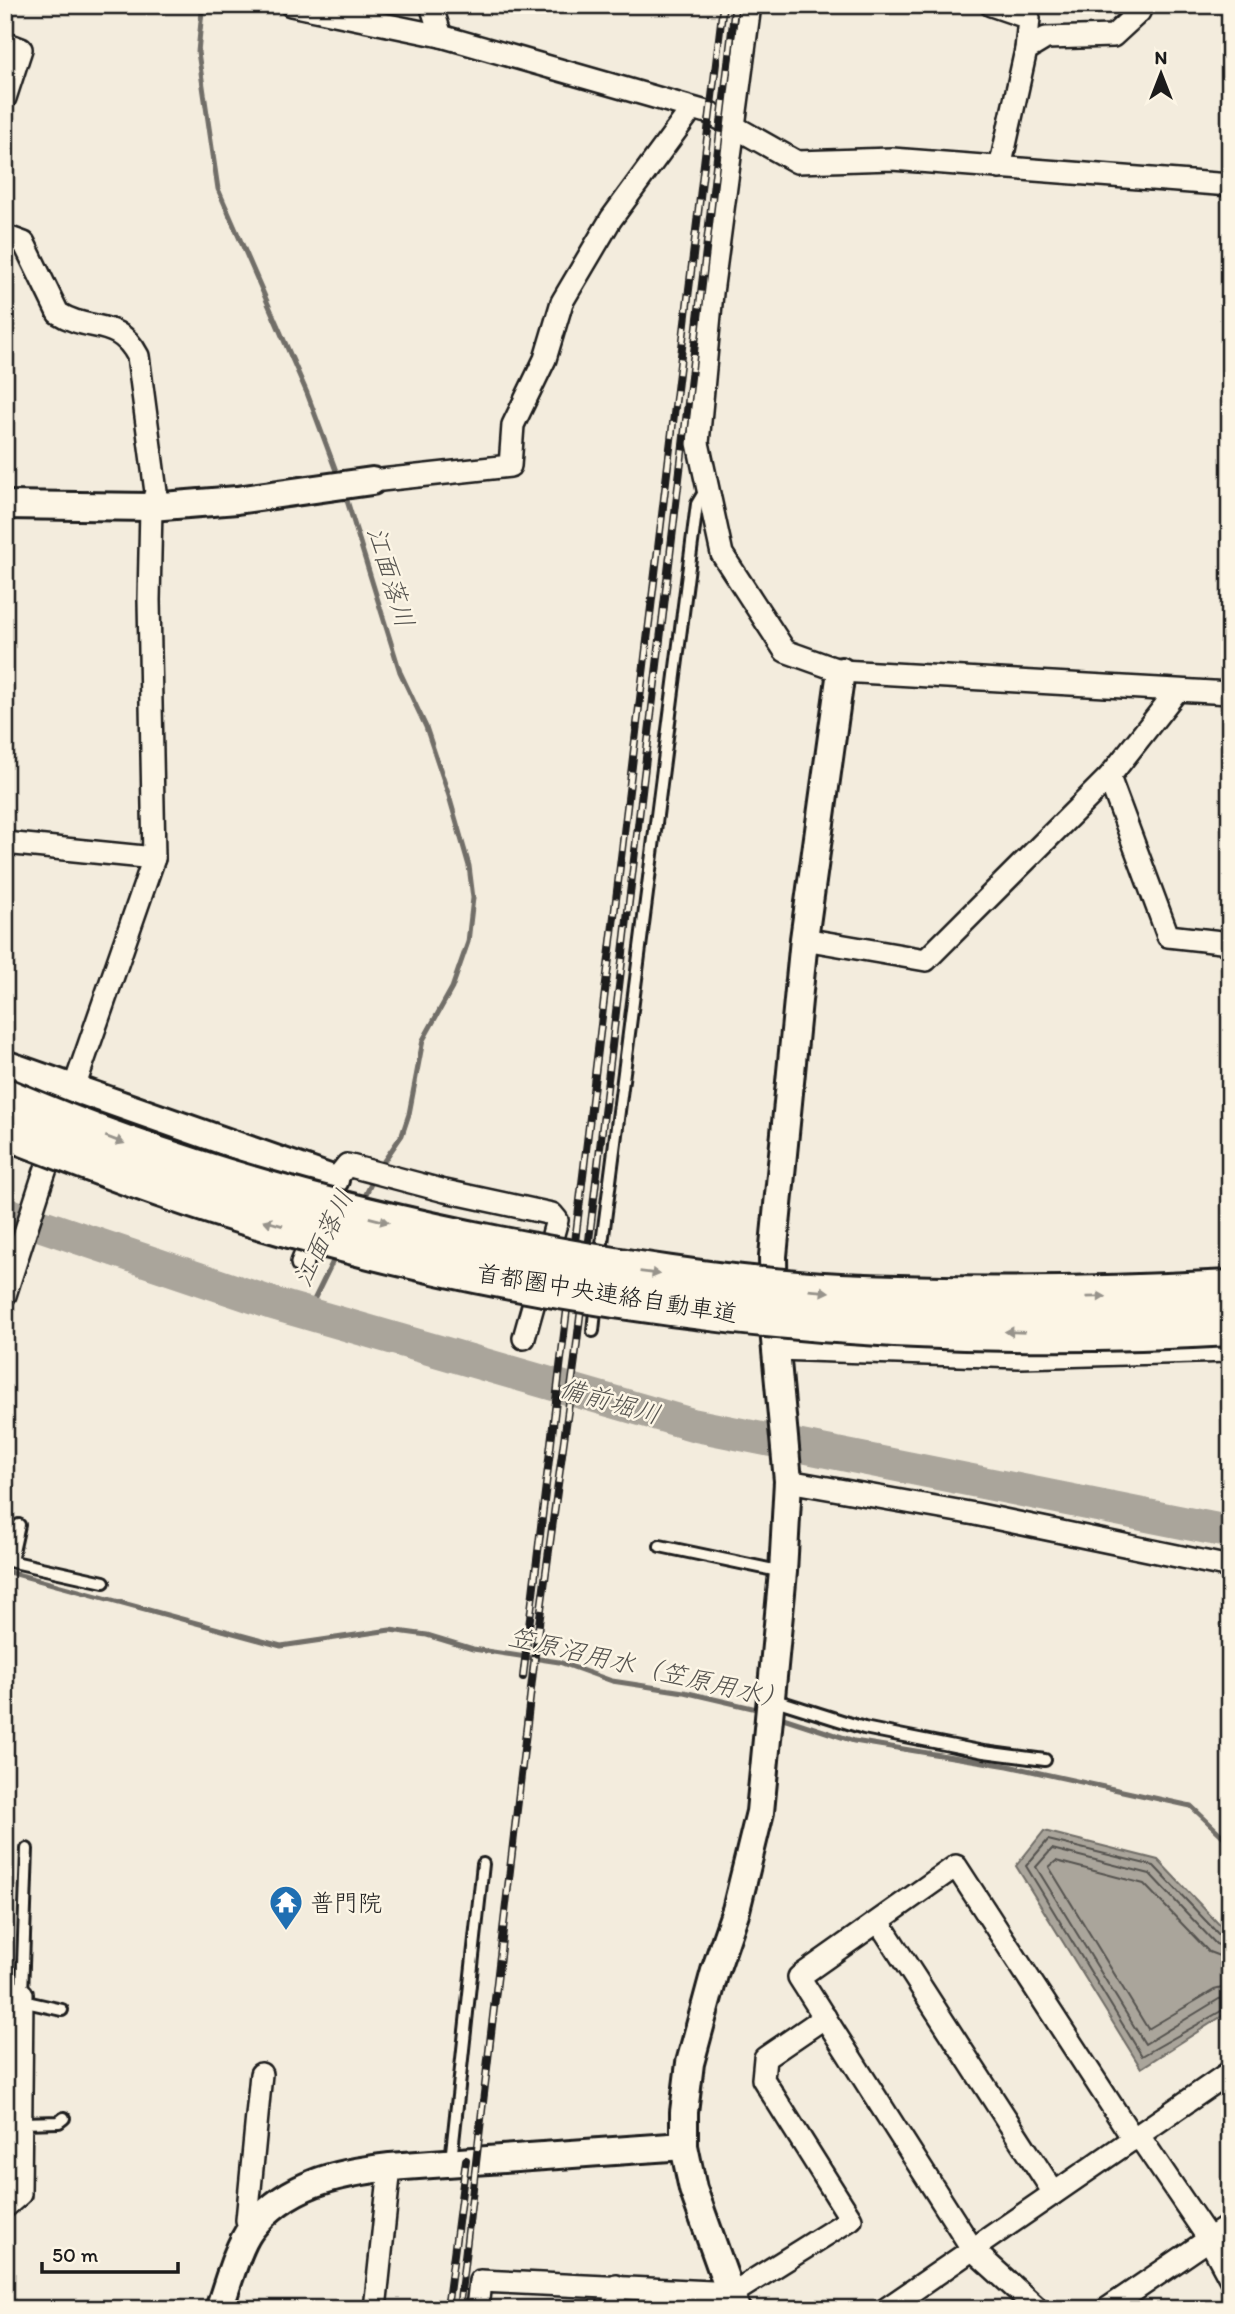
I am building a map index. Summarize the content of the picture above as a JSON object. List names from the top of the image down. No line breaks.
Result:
{"streets":{"highway":["首都圏中央連絡自動車道"]},"water":["江面落川","備前堀川","笠原沼用水（笠原用水）"],"places":{"temple":["普門院"]},"scale_bar":"50 m","north":"top"}
